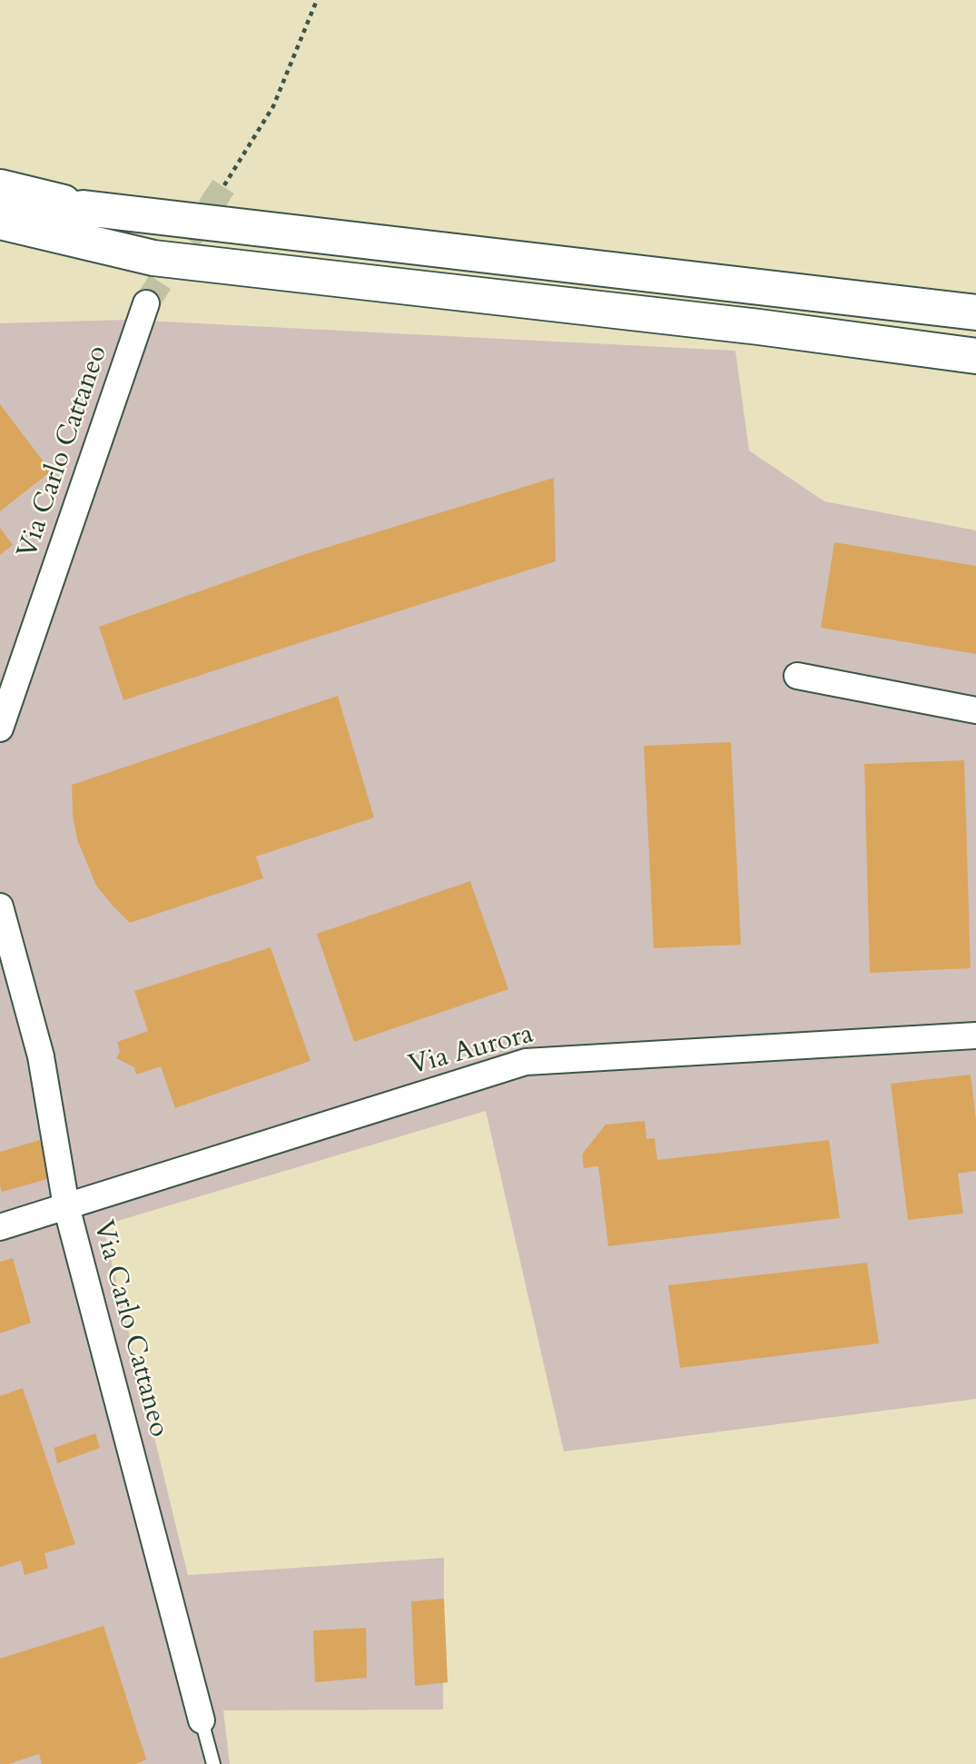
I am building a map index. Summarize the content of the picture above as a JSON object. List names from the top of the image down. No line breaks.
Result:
{"streets":{"street":["Via Carlo Cattaneo","Via Aurora"]},"crossings":[["Via Carlo Cattaneo","Via Aurora"]]}
